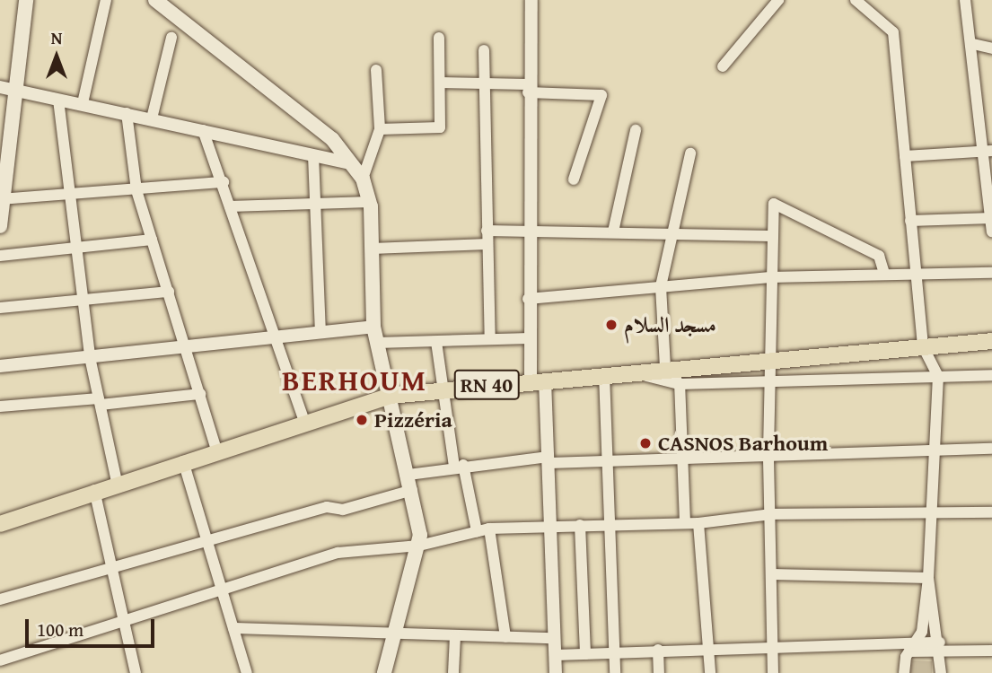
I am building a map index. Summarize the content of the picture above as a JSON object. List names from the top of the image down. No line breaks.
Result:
{"streets":{"main road":["RN 40"]},"districts":["BERHOUM"],"places":["مسجد السلام","Pizzéria","CASNOS Barhoum"],"scale_bar":"100 m","north":"top"}
